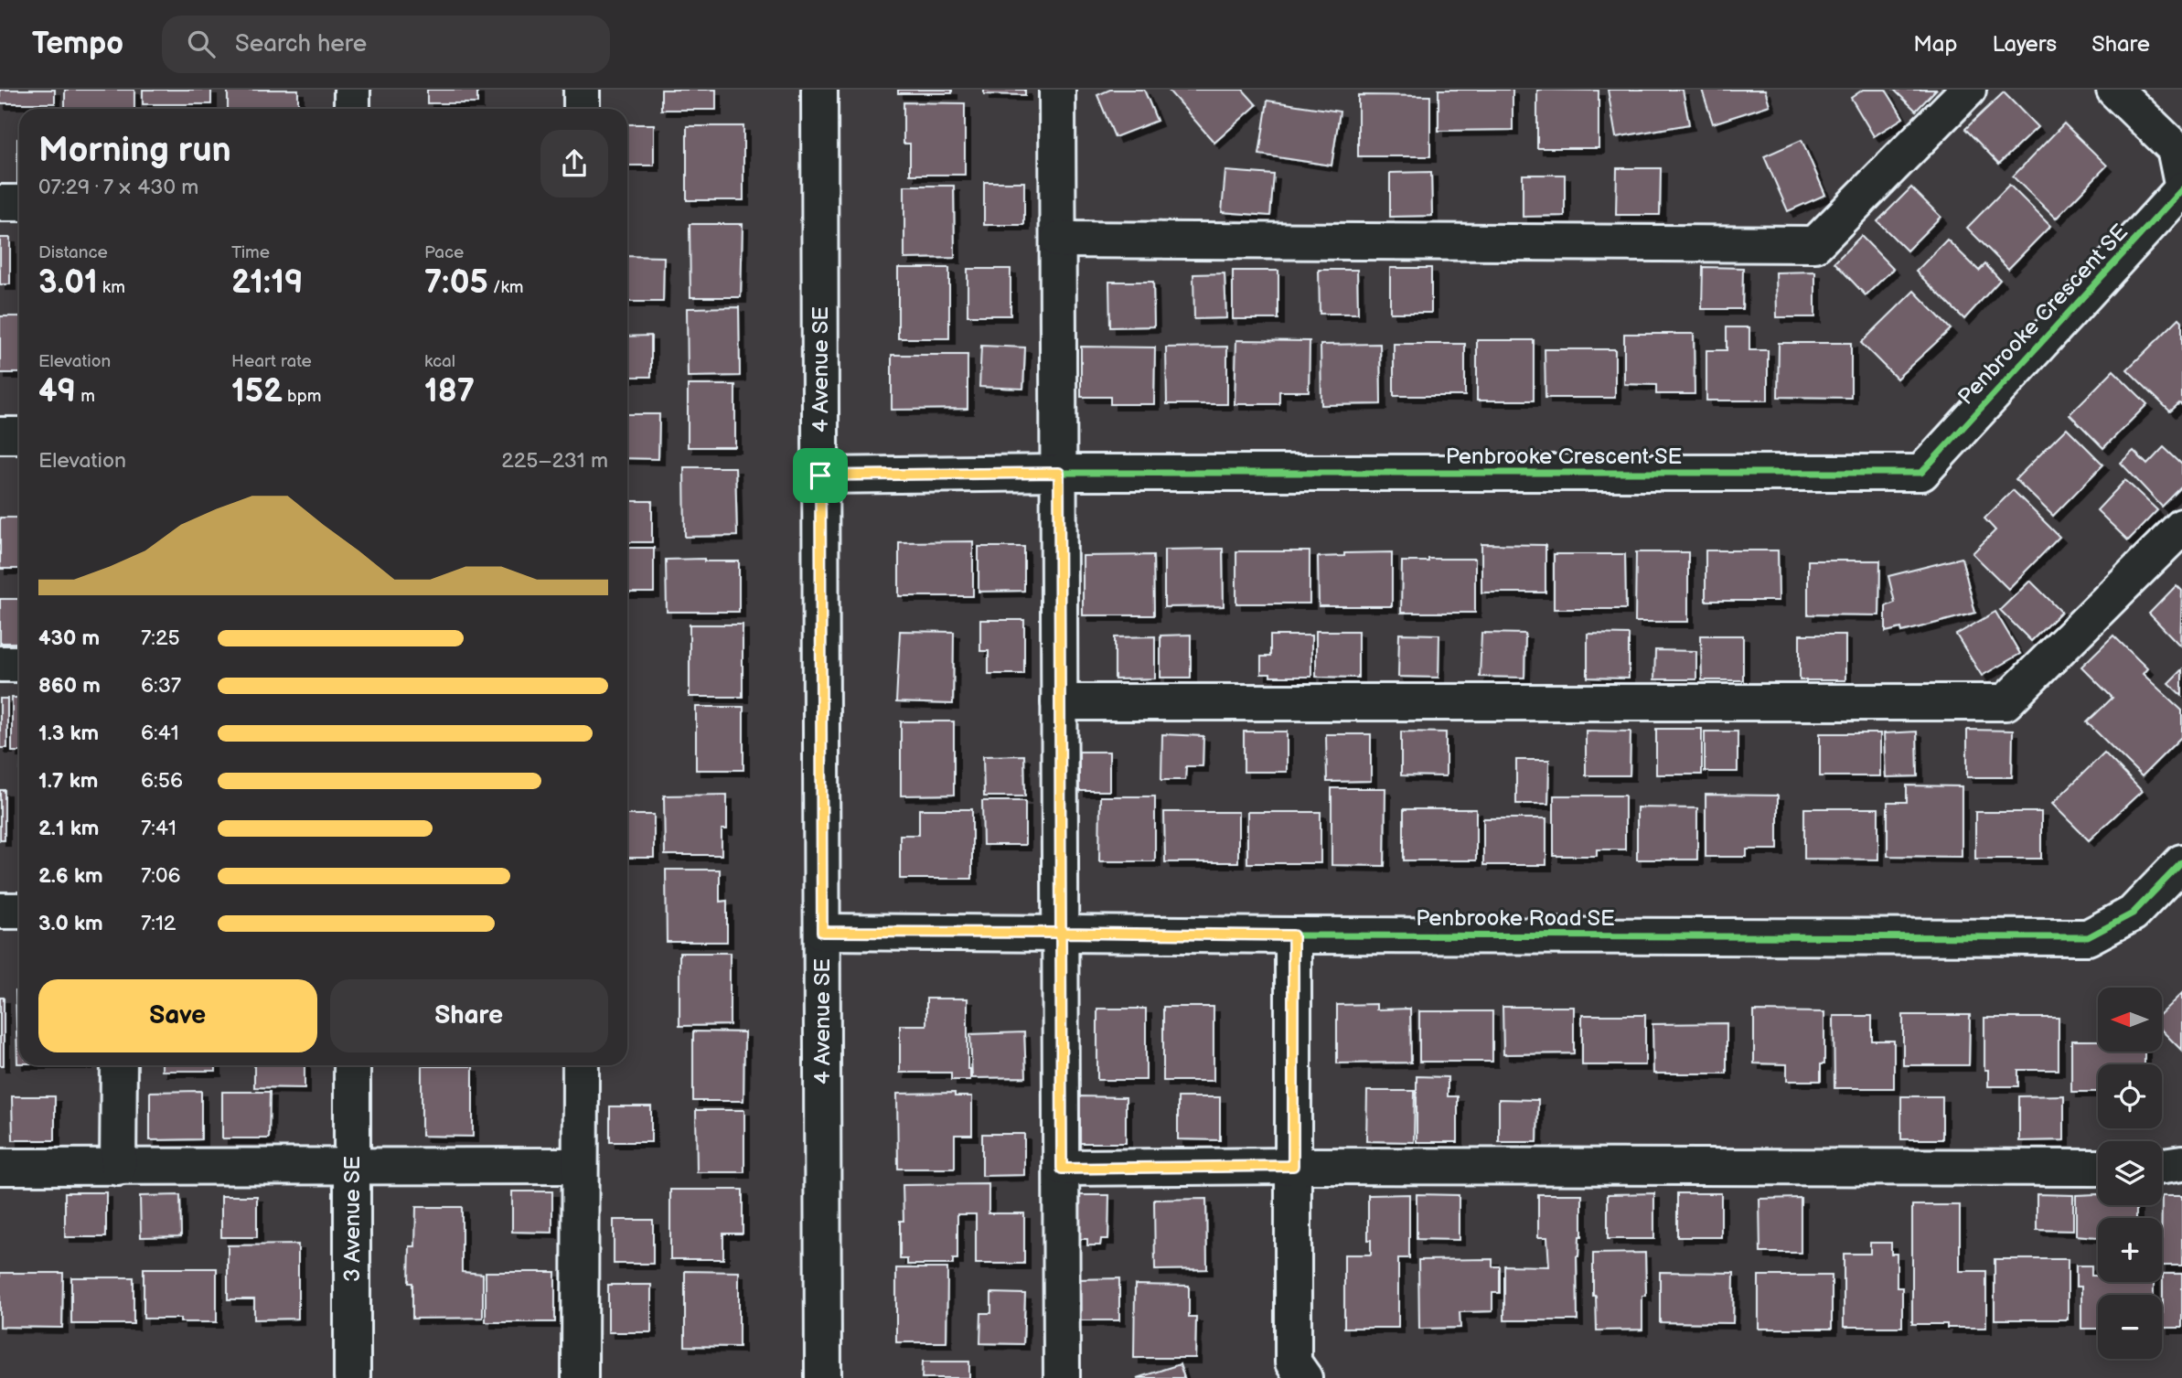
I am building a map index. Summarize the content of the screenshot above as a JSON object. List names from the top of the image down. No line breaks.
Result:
{"streets":{"street":["Penbrooke Crescent SE","4 Avenue SE","Penbrooke Road SE","3 Avenue SE"]},"crossings":[["Penbrooke Crescent SE","4 Avenue SE"],["4 Avenue SE","Penbrooke Road SE"]],"north":"left","page":{"header":"Tempo","search":"Search here","nav":["Map","Layers","Share"],"heading":["Morning run","07:29 · 7 × 430 m"],"stats":[["Distance","3.01 km"],["Time","21:19"],["Pace","7:05 /km"],["Elevation","49 m"],["Heart rate","152 bpm"],["kcal","187"]],"chart":["Elevation","225–231 m"],"list":[{"name":"430 m","note":"7:25"},{"name":"860 m","note":"6:37"},{"name":"1.3 km","note":"6:41"},{"name":"1.7 km","note":"6:56"},{"name":"2.1 km","note":"7:41"},{"name":"2.6 km","note":"7:06"},{"name":"3.0 km","note":"7:12"}],"buttons":["Save","Share"],"map_buttons":["+","−"]}}
